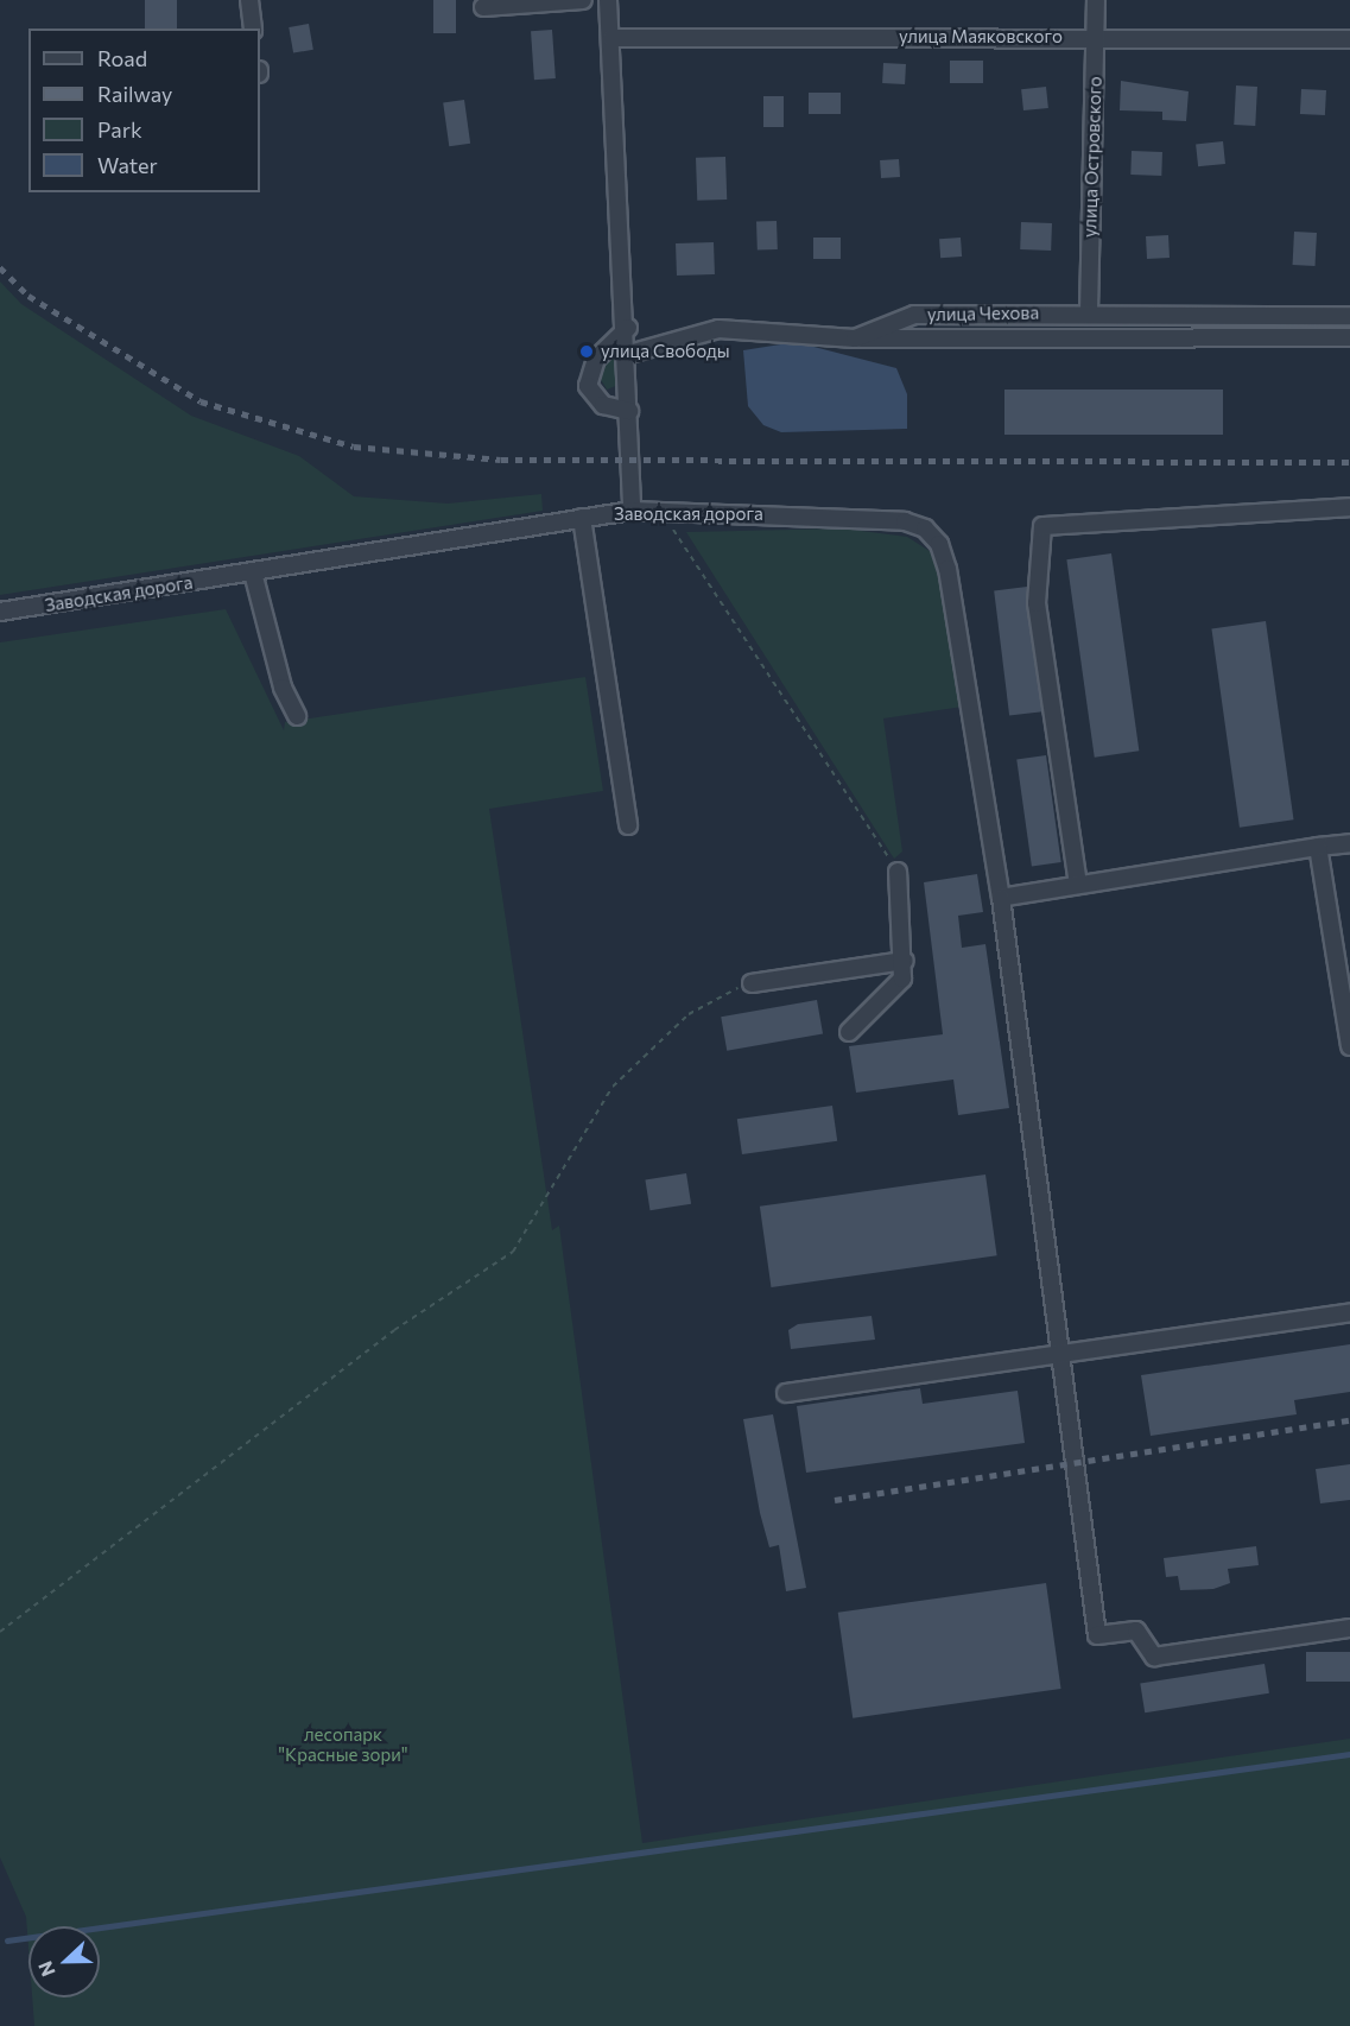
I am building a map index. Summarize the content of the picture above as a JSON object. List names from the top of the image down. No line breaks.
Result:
{"streets":{"street":["улица Маяковского","улица Островского","улица Чехова","Заводская дорога"]},"crossings":[["улица Маяковского","улица Островского"],["улица Островского","улица Чехова"]],"parks":["лесопарк \"Красные зори\""],"places":["улица Свободы"],"legend":["Road","Railway","Park","Water"],"north":"left"}
